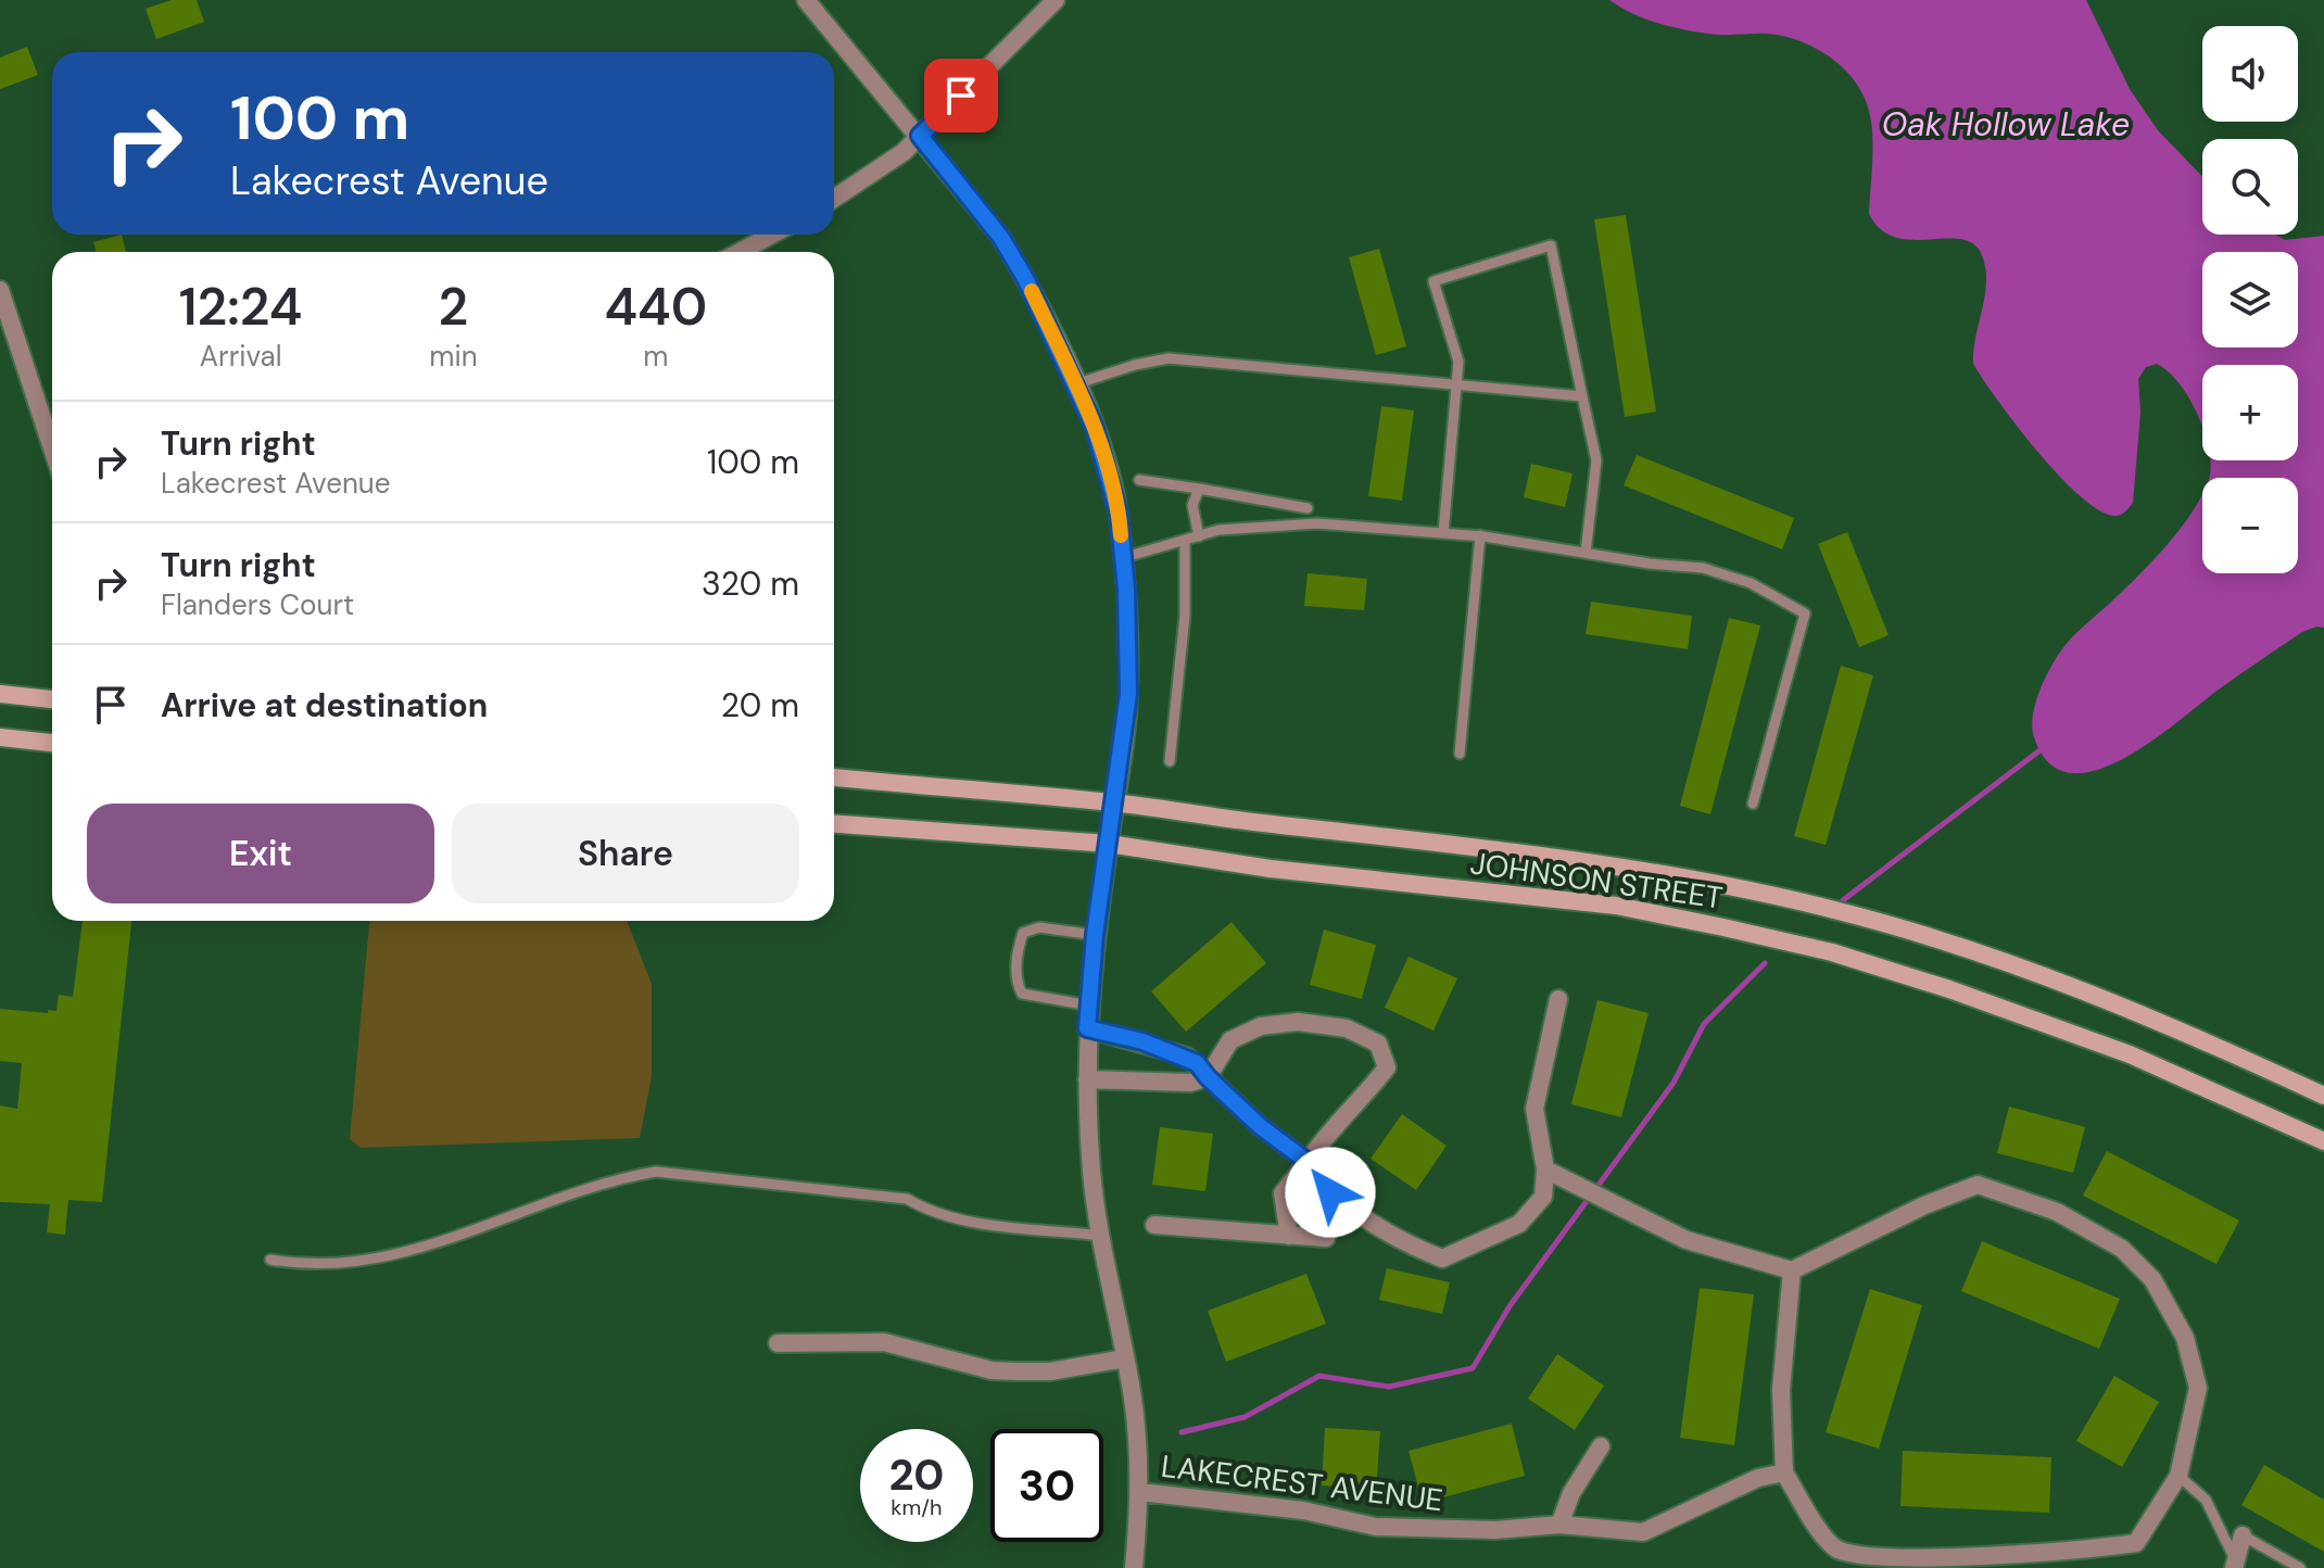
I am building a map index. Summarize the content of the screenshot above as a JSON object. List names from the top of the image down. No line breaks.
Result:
{"streets":{"main road":["JOHNSON STREET"],"street":["LAKECREST AVENUE"]},"crossings":[["JOHNSON STREET","LAKECREST AVENUE"]],"water":["Oak Hollow Lake"],"page":{"map_buttons":["+","−"],"turn":["100 m","Lakecrest Avenue"],"eta":["12:24","Arrival","2","min","440","m"],"list":[{"name":"Turn right","note":"Lakecrest Avenue","value":"100 m"},{"name":"Turn right","note":"Flanders Court","value":"320 m"},{"name":"Arrive at destination","value":"20 m"}],"buttons":["Exit","Share"],"speed":"20 km/h","limit":"30"}}
